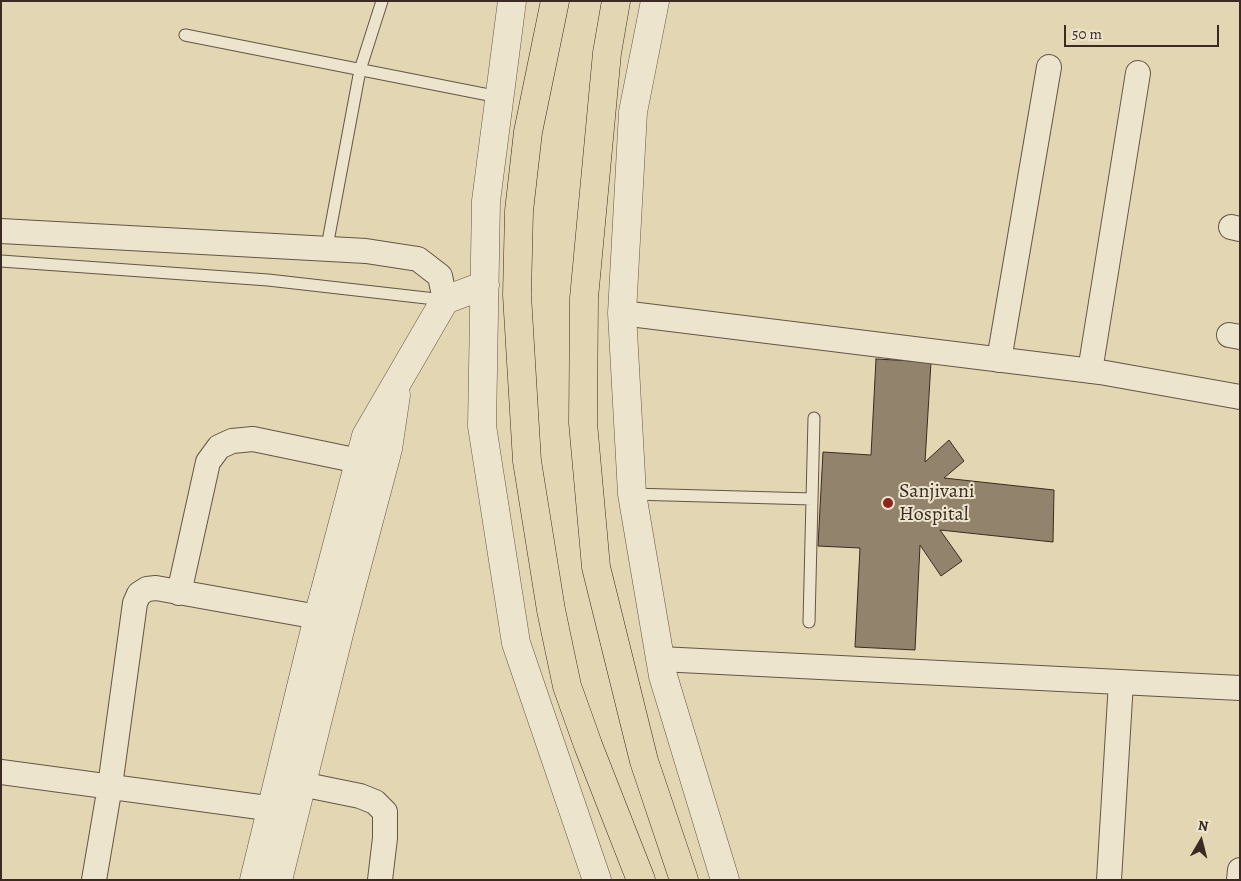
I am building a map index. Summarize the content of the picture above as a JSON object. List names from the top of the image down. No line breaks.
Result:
{"places":["Sanjivani Hospital"],"scale_bar":"50 m","north":"top"}
